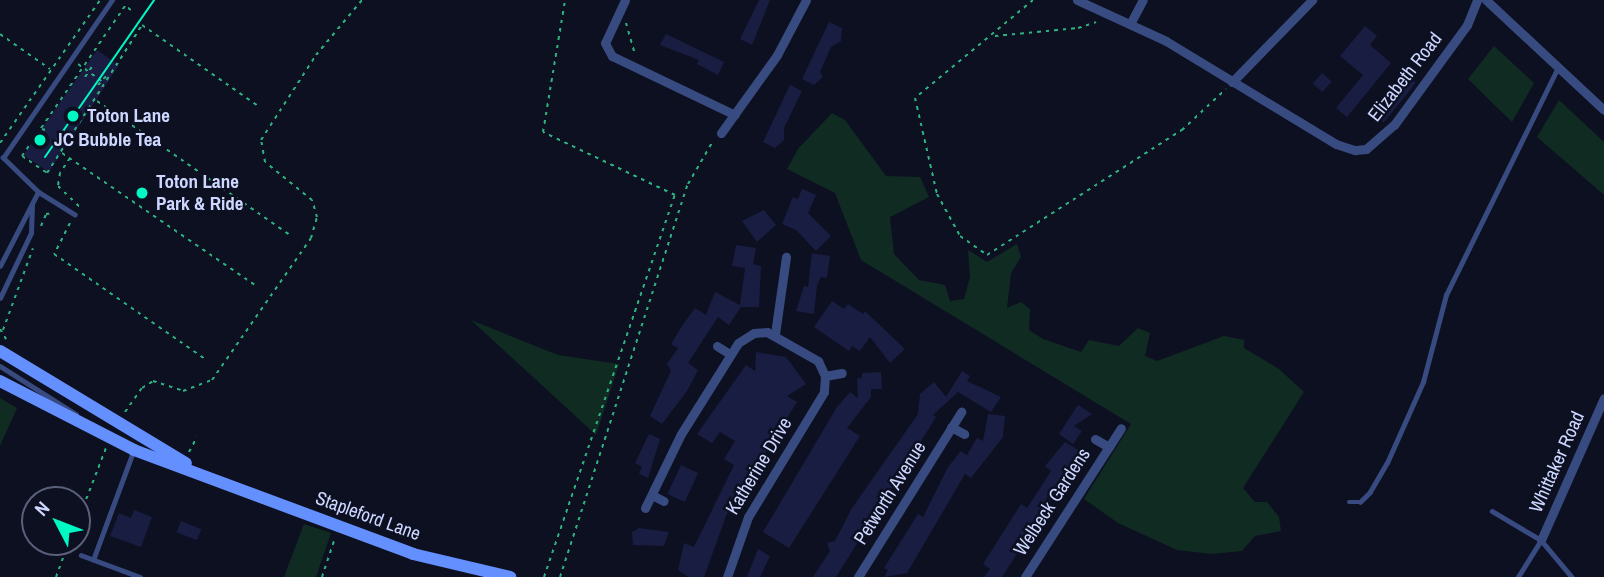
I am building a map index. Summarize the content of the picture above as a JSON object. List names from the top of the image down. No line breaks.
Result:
{"streets":{"main road":["Stapleford Lane"],"street":["Elizabeth Road","Whittaker Road","Katherine Drive","Petworth Avenue","Welbeck Gardens"]},"places":["Toton Lane","JC Bubble Tea","Toton Lane Park & Ride"],"north":"top left"}
